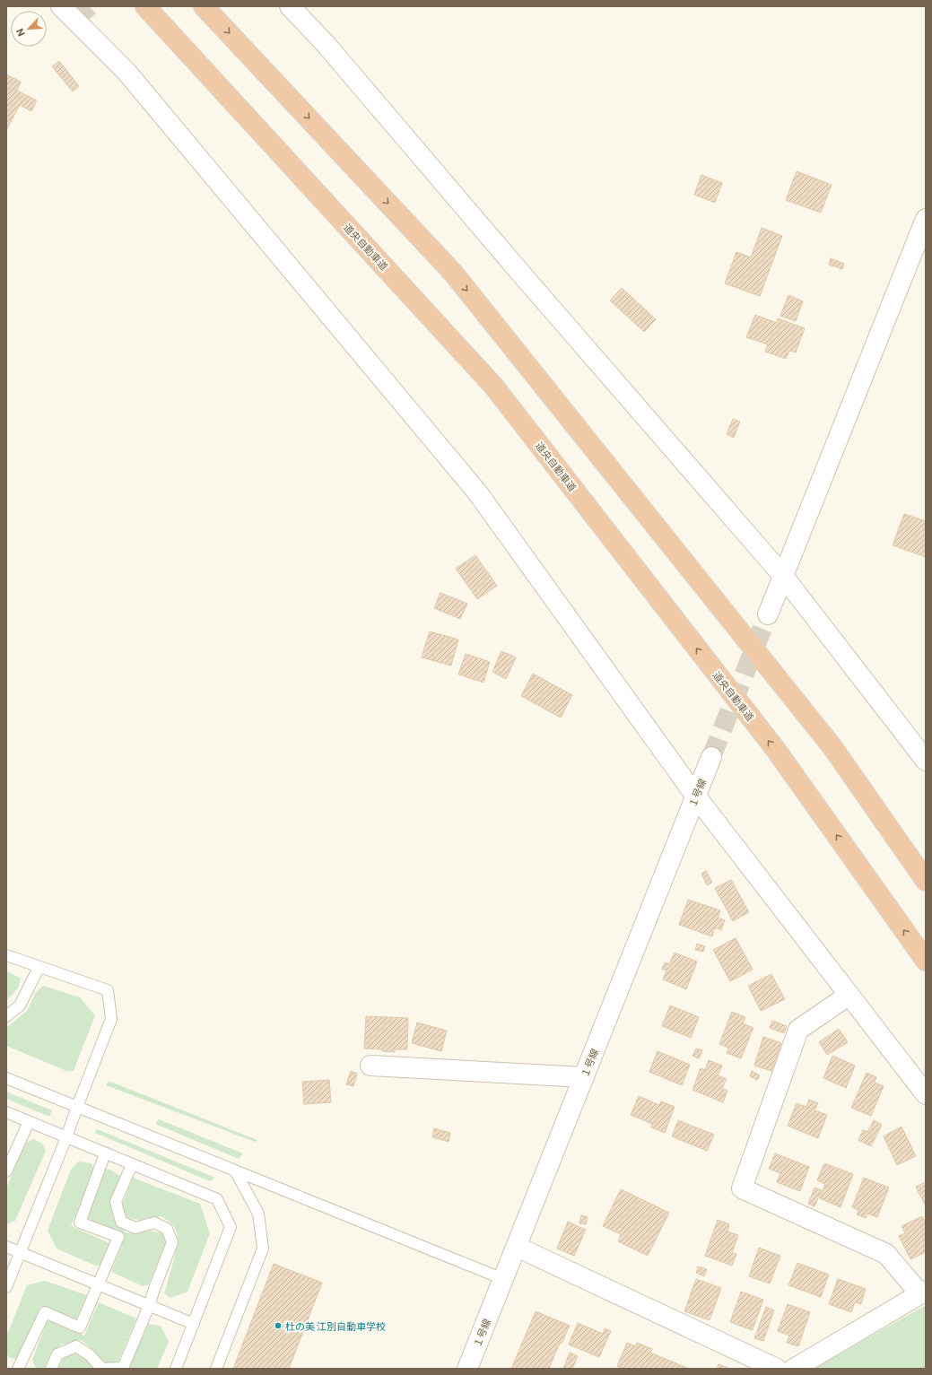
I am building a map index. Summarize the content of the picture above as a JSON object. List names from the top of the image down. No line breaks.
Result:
{"streets":{"highway":["道央自動車道"],"street":["１号線"]},"places":["杜の美 江別自動車学校"],"north":"bottom left"}
